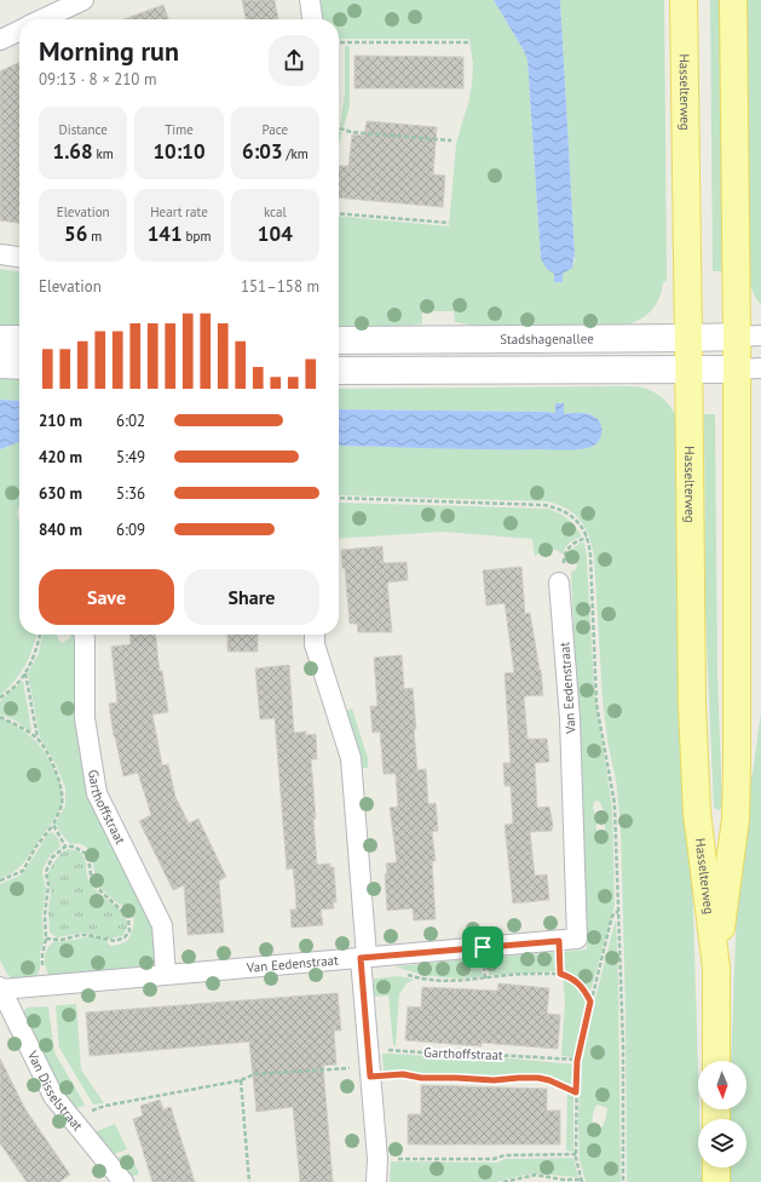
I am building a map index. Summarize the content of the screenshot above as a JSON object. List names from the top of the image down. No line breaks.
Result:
{"streets":{"main road":["Hasselterweg","Stadshagenallee"],"street":["Van Eedenstraat","Garthoffstraat","Van Disselstraat"]},"crossings":[["Hasselterweg","Stadshagenallee"],["Van Eedenstraat","Garthoffstraat"],["Van Eedenstraat","Van Disselstraat"]],"north":"bottom","page":{"heading":["Morning run","09:13 · 8 × 210 m"],"stats":[["Distance","1.68 km"],["Time","10:10"],["Pace","6:03 /km"],["Elevation","56 m"],["Heart rate","141 bpm"],["kcal","104"]],"chart":["Elevation","151–158 m"],"list":[{"name":"210 m","note":"6:02"},{"name":"420 m","note":"5:49"},{"name":"630 m","note":"5:36"},{"name":"840 m","note":"6:09"}],"buttons":["Save","Share"]}}
